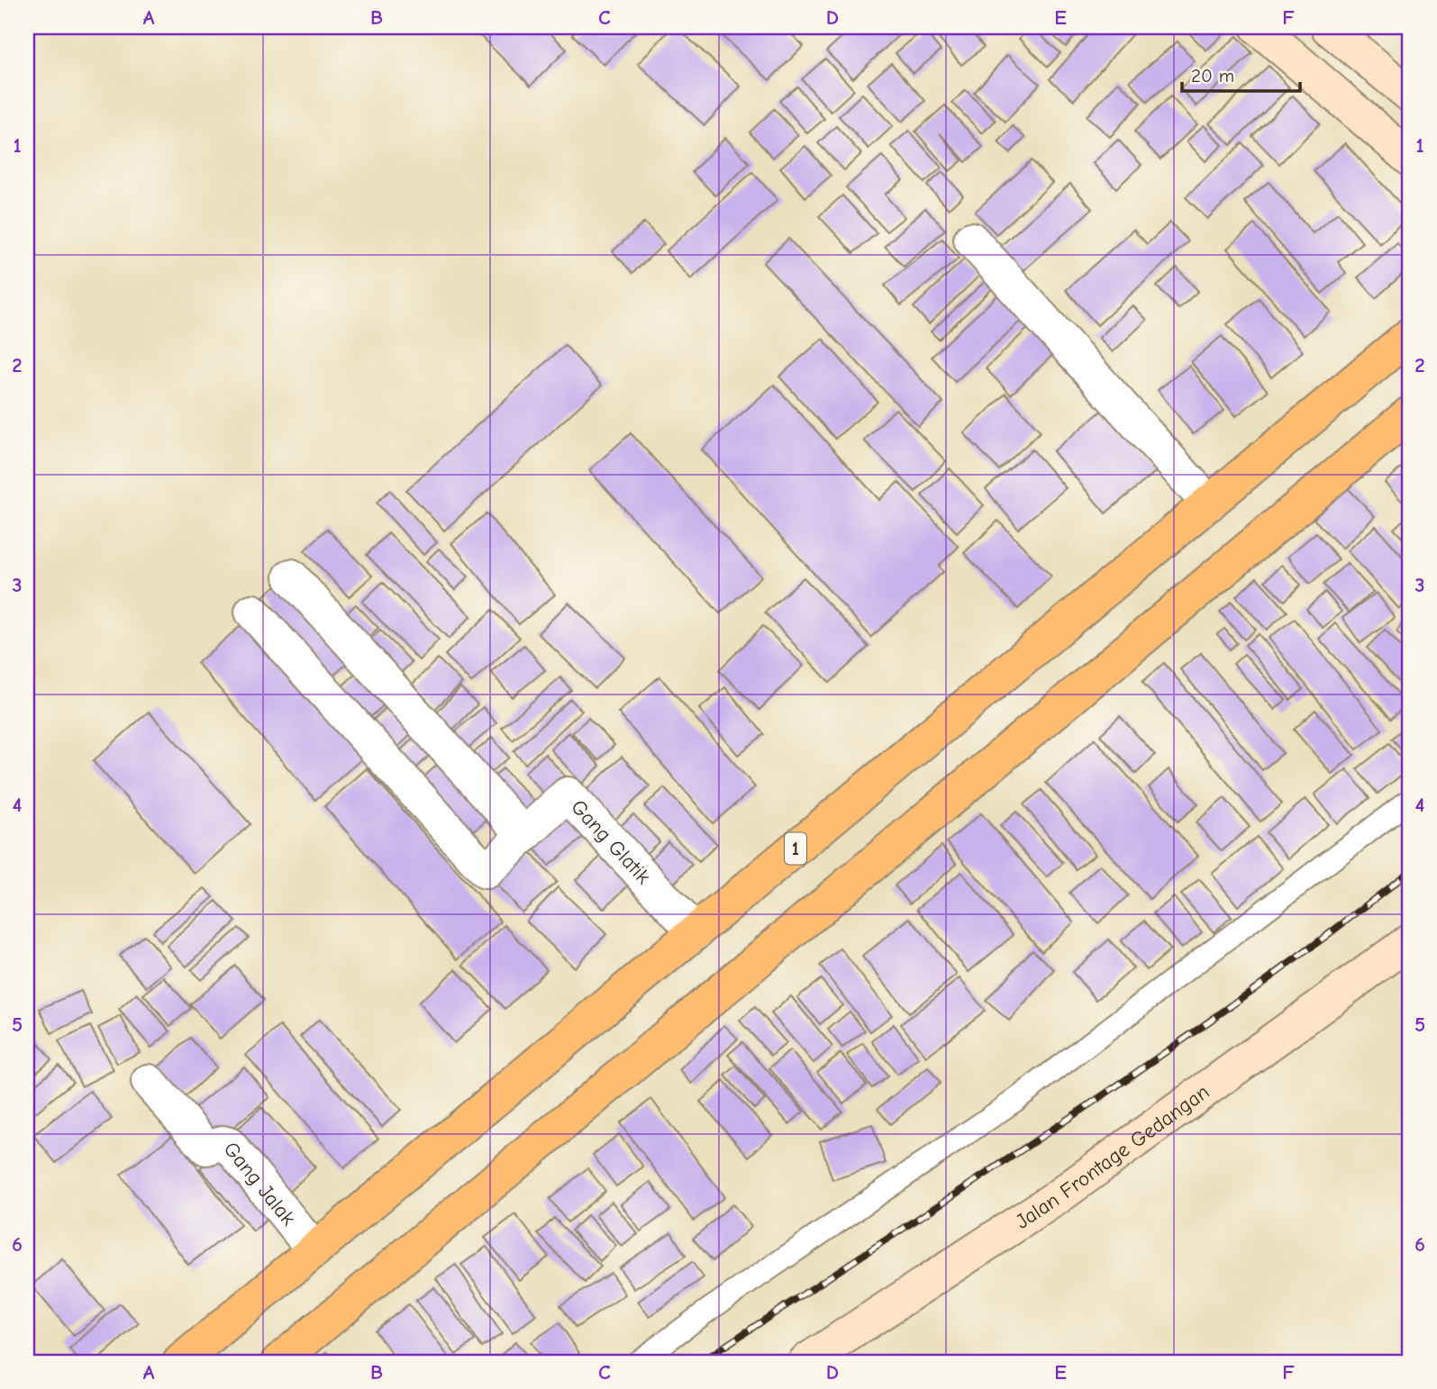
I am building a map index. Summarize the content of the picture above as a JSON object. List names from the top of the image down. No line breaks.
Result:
{"streets":{"highway":["1"],"street":["Gang Glatik","Jalan Frontage Gedangan","Gang Jalak"]},"crossings":[["Gang Glatik","1"],["1","Gang Jalak"]],"scale_bar":"20 m","grid":{"columns":["A","B","C","D","E","F"],"rows":["1","2","3","4","5","6"]}}
